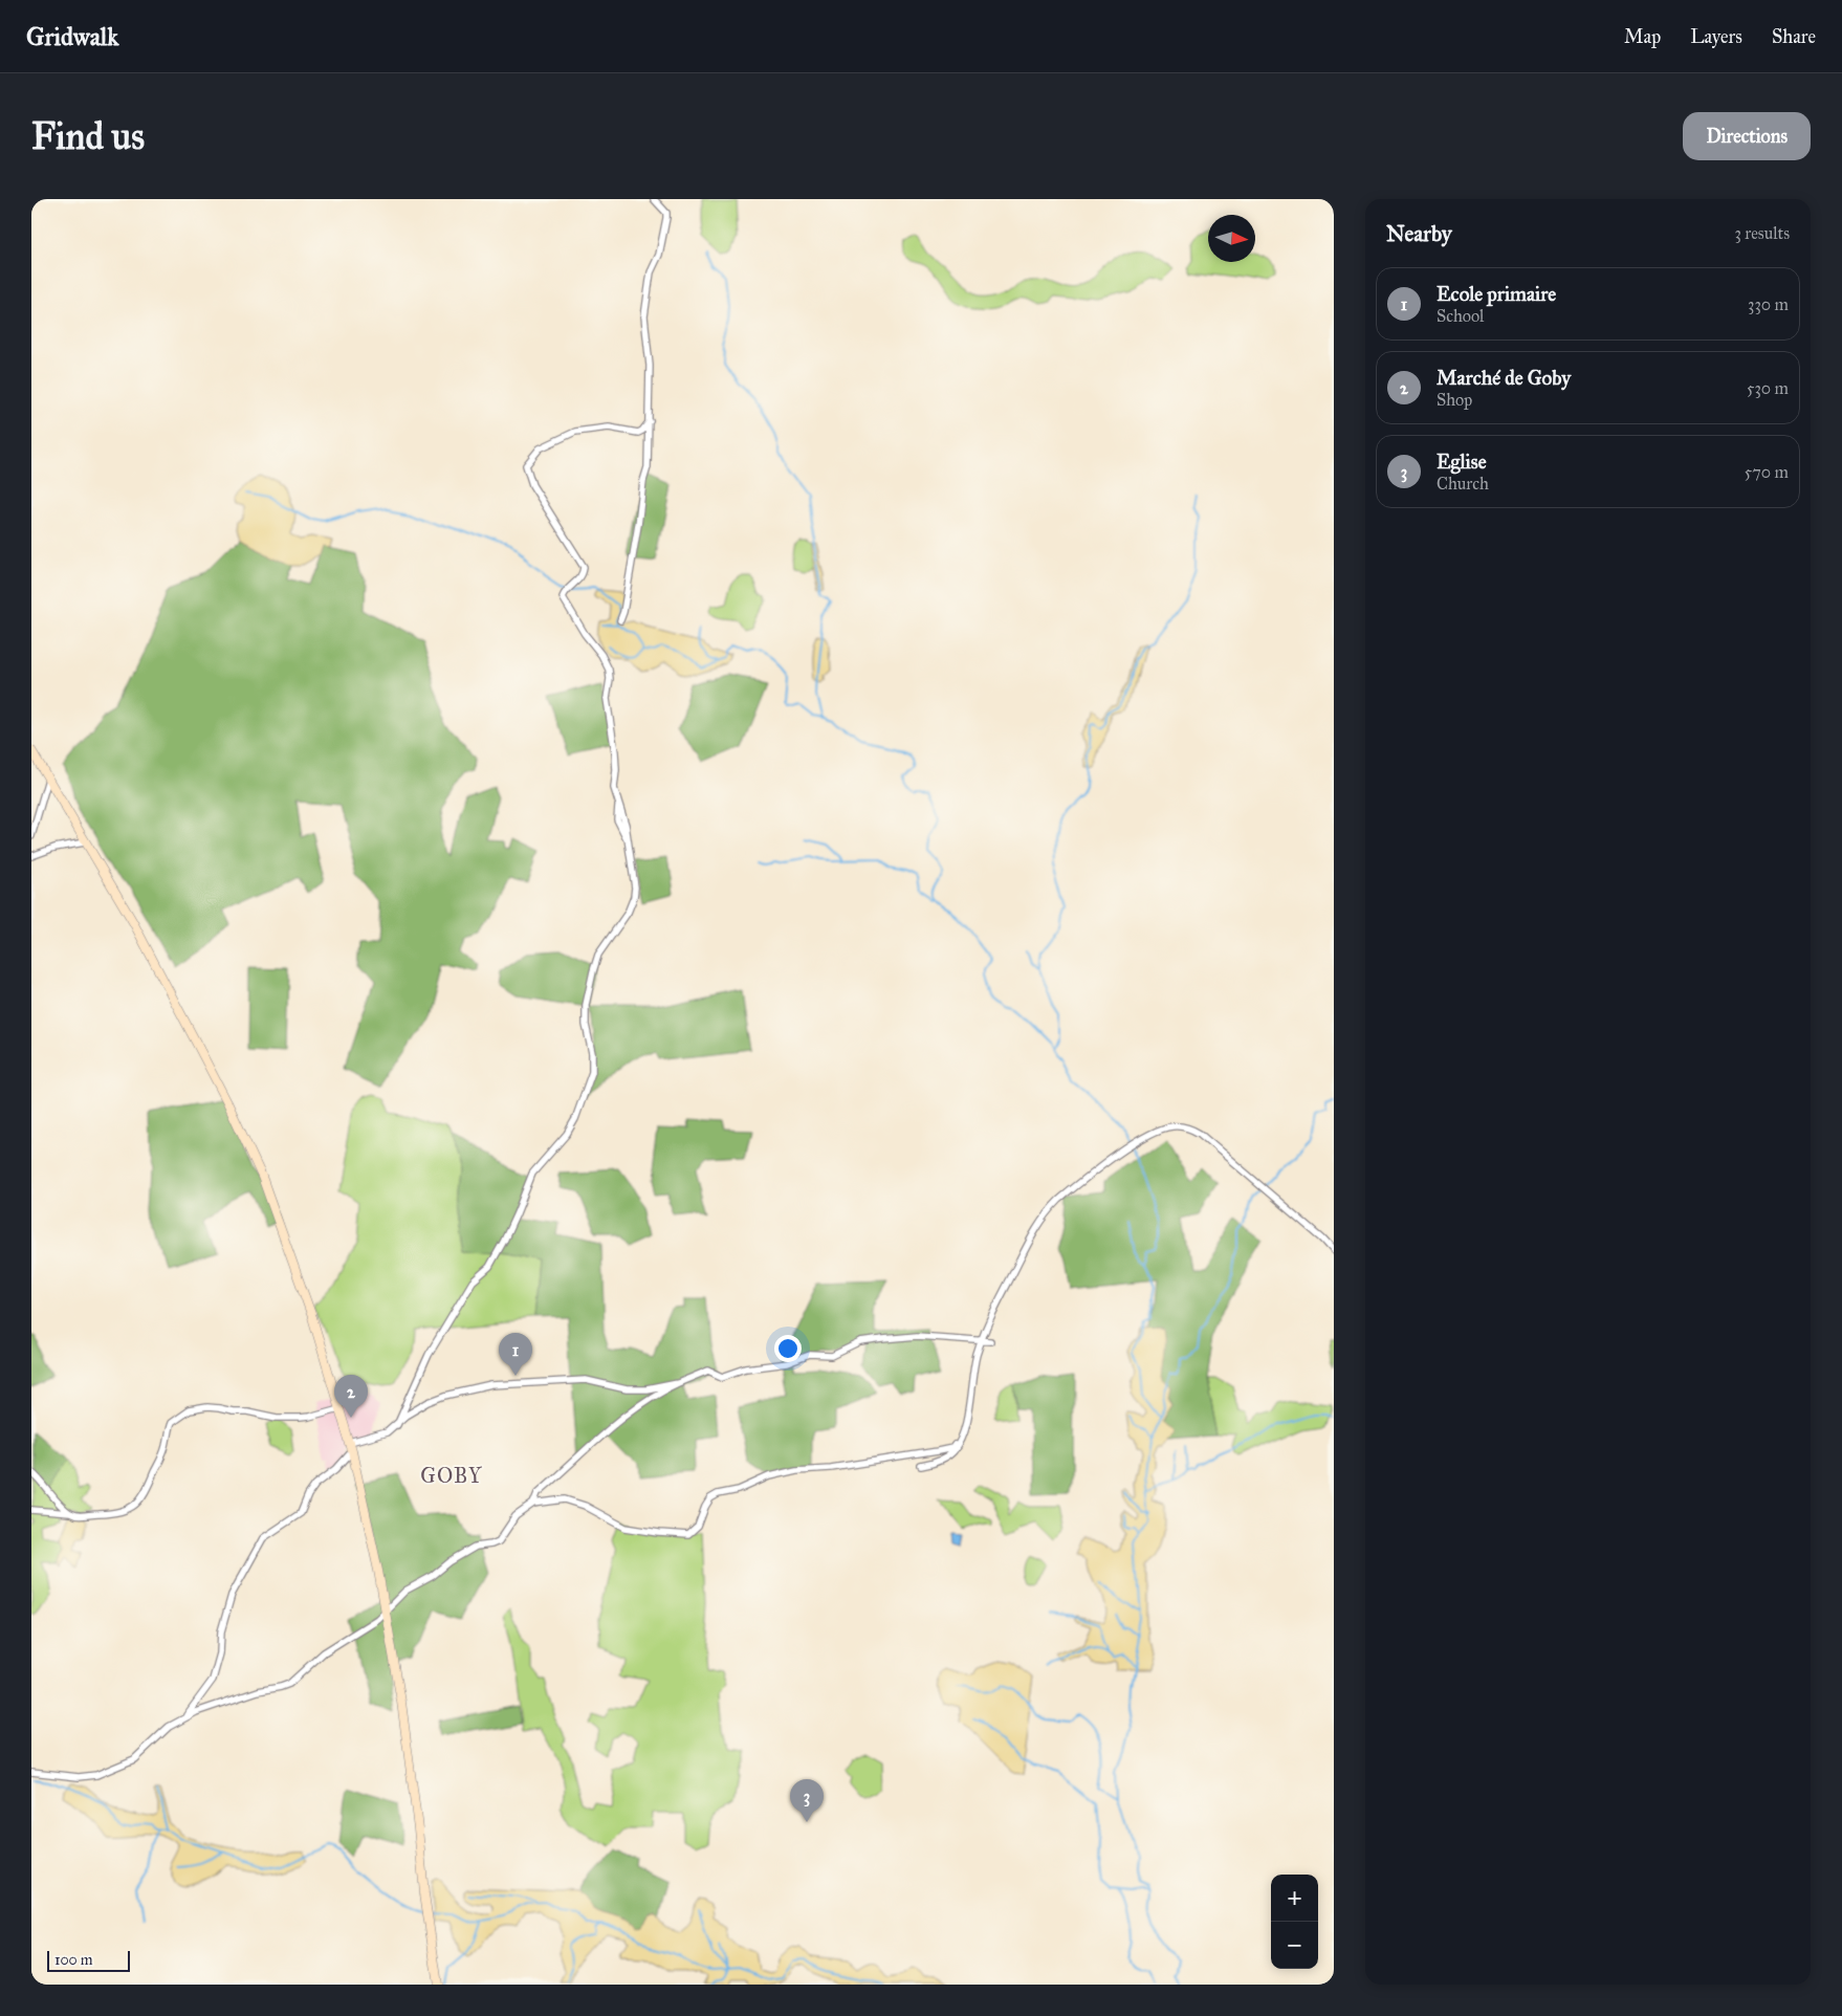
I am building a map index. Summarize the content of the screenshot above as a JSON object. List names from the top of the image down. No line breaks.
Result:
{"districts":["GOBY"],"scale_bar":"100 m","north":"right","page":{"header":"Gridwalk","nav":["Map","Layers","Share"],"buttons":"Directions","title":"Find us","heading":["Nearby","3 results"],"list":[{"mark":"1","name":"Ecole primaire","note":"School","value":"330 m"},{"mark":"2","name":"Marché de Goby","note":"Shop","value":"530 m"},{"mark":"3","name":"Eglise","note":"Church","value":"570 m"}],"pins":["1","2","3"],"map_buttons":["+","−"],"scale":"100 m"}}
